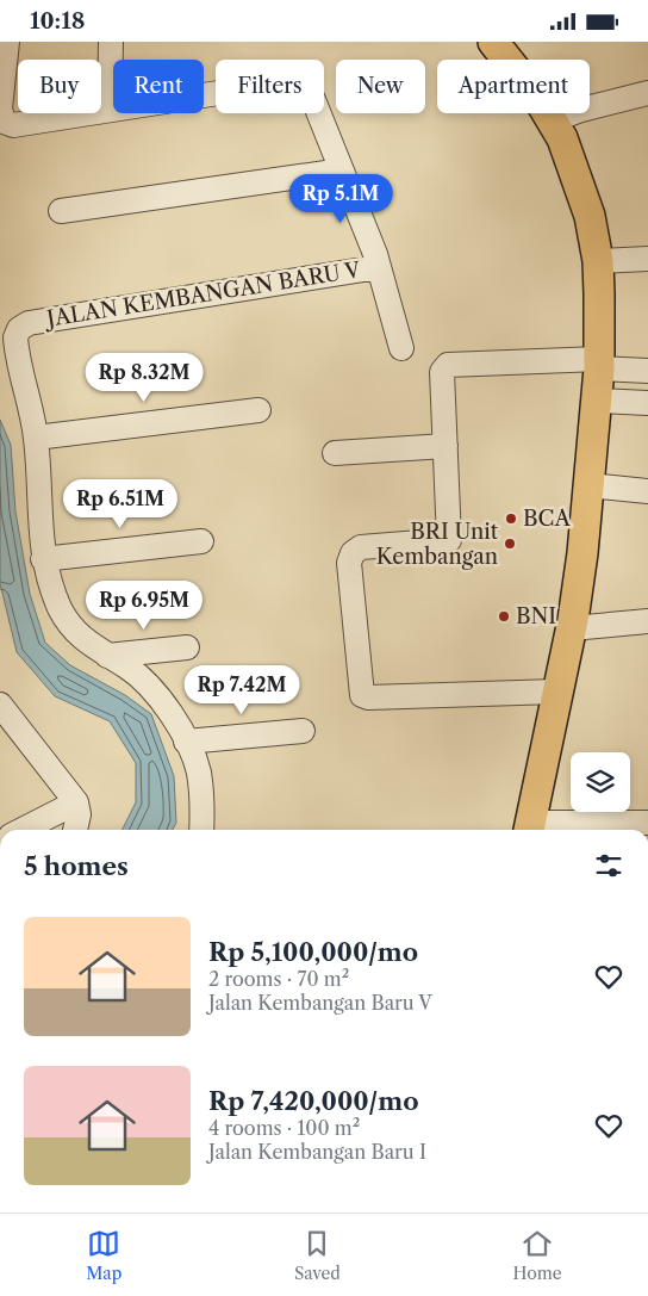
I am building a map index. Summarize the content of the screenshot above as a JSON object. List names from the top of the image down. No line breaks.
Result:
{"streets":{"street":["JALAN KEMBANGAN BARU V"]},"places":["BCA","BRI Unit Kembangan","BNI"],"page":{"status":"10:18","chip":["Buy","Rent","Filters","New","Apartment"],"price":["Rp 5.1M","Rp 8.32M","Rp 6.51M","Rp 6.95M","Rp 7.42M"],"heading":"5 homes","list":[{"name":"Rp 5,100,000/mo","note":"2 rooms · 70 m² · Jalan Kembangan Baru V"},{"name":"Rp 7,420,000/mo","note":"4 rooms · 100 m² · Jalan Kembangan Baru I"}],"tabs":["Map","Saved","Home"]}}
